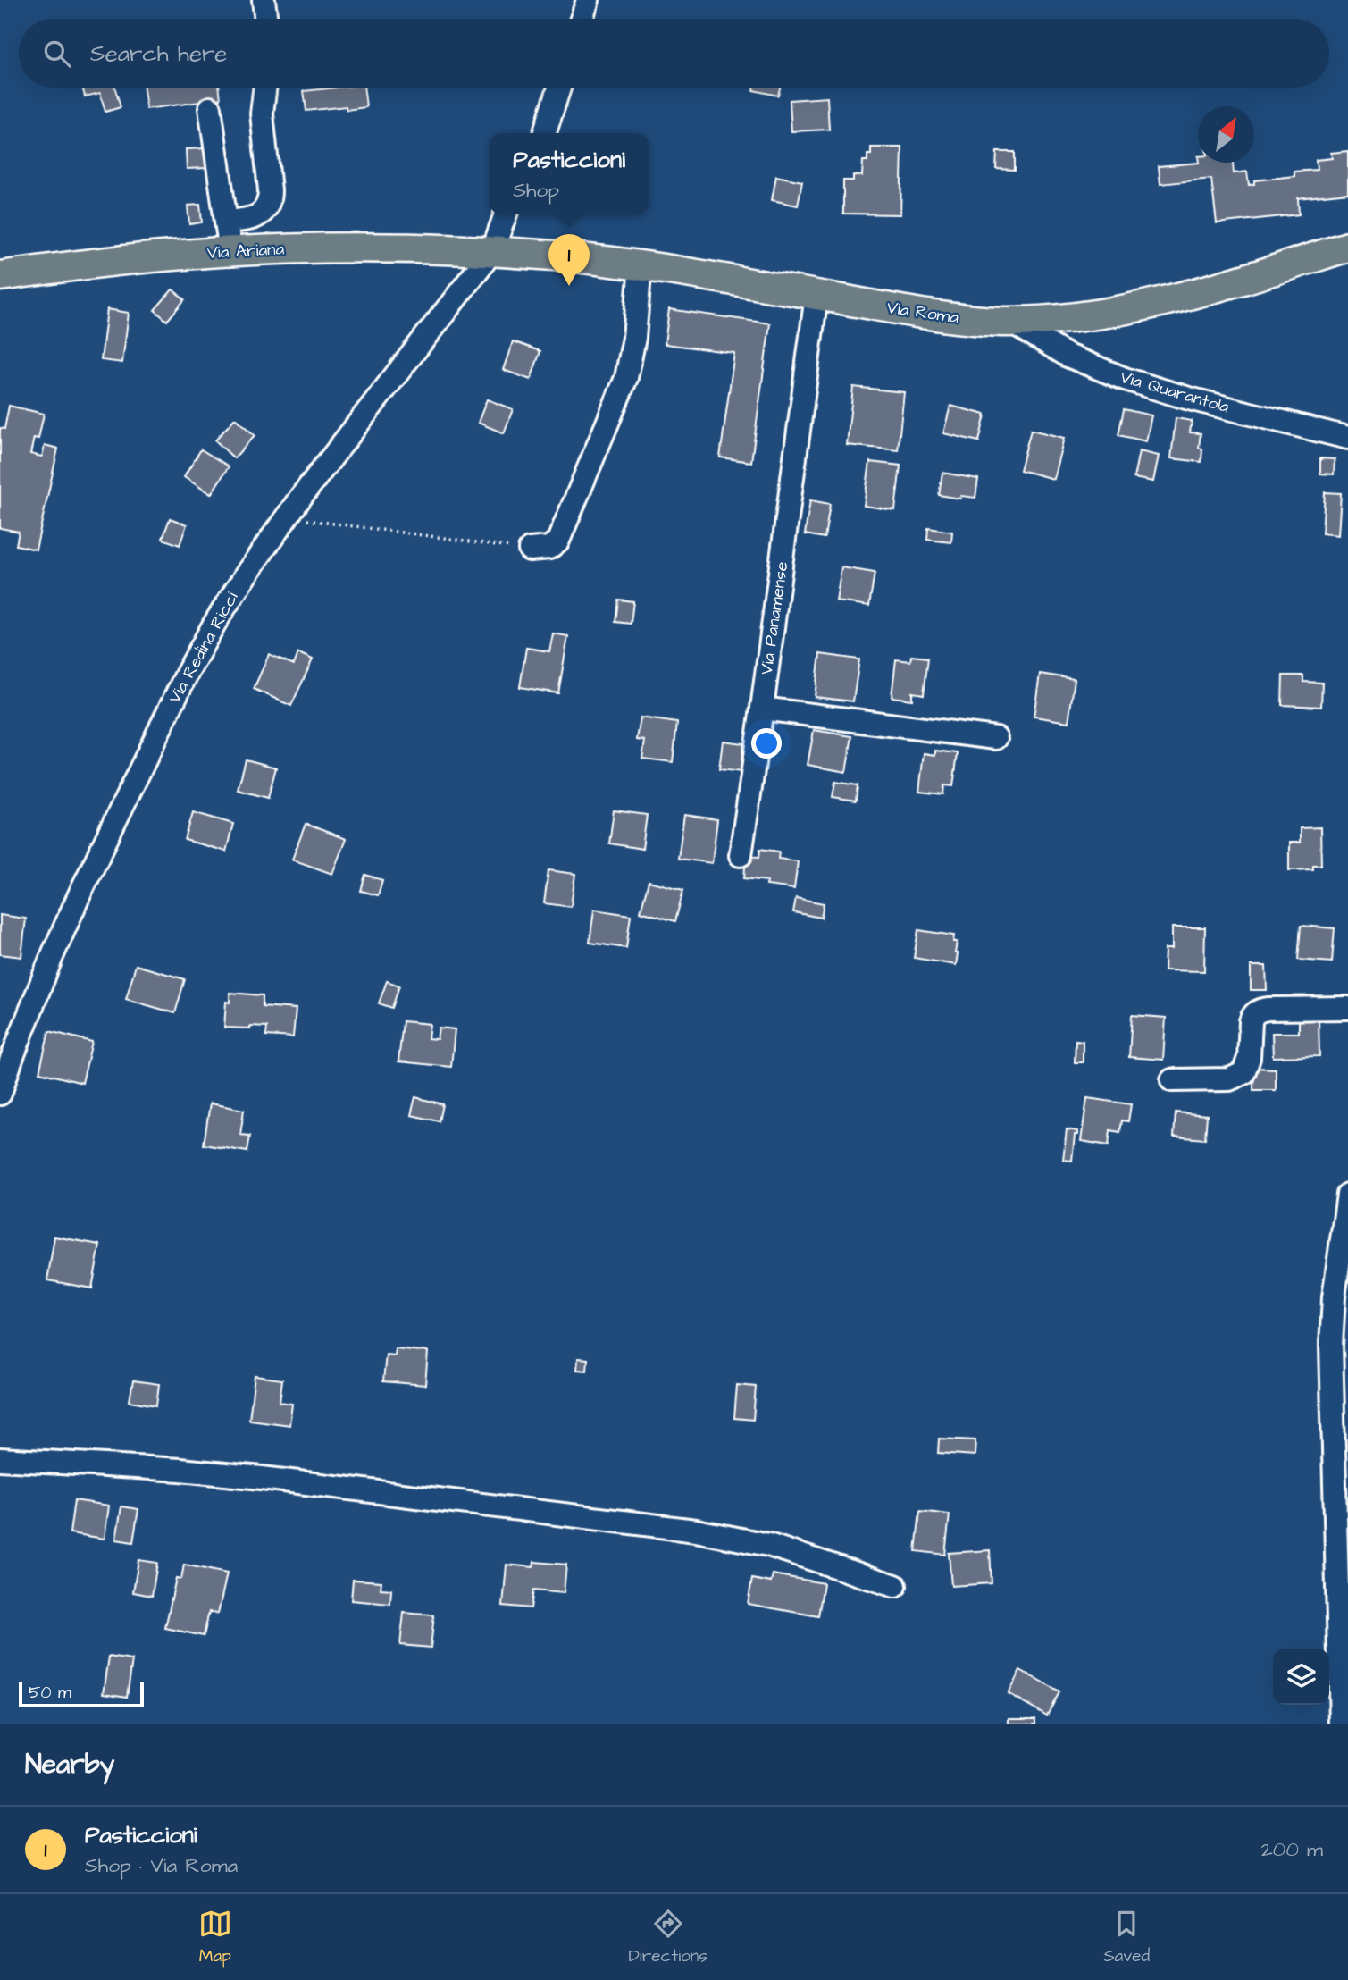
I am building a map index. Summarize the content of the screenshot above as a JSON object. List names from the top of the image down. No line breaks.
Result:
{"streets":{"main road":["Via Ariana","Via Roma"],"street":["Via Quarantola","Via Panamense","Via Redina Ricci"]},"crossings":[["Via Ariana","Via Roma"],["Via Ariana","Via Redina Ricci"],["Via Roma","Via Quarantola"],["Via Roma","Via Panamense"],["Via Roma","Via Redina Ricci"]],"scale_bar":"50 m","north":"top right","page":{"search":"Search here","popup":["Pasticcioni","Shop"],"pins":"1","scale":"50 m","heading":"Nearby","list":[{"mark":"1","name":"Pasticcioni","note":"Shop · Via Roma","value":"200 m"}],"nav":["Map","Directions","Saved"]}}
